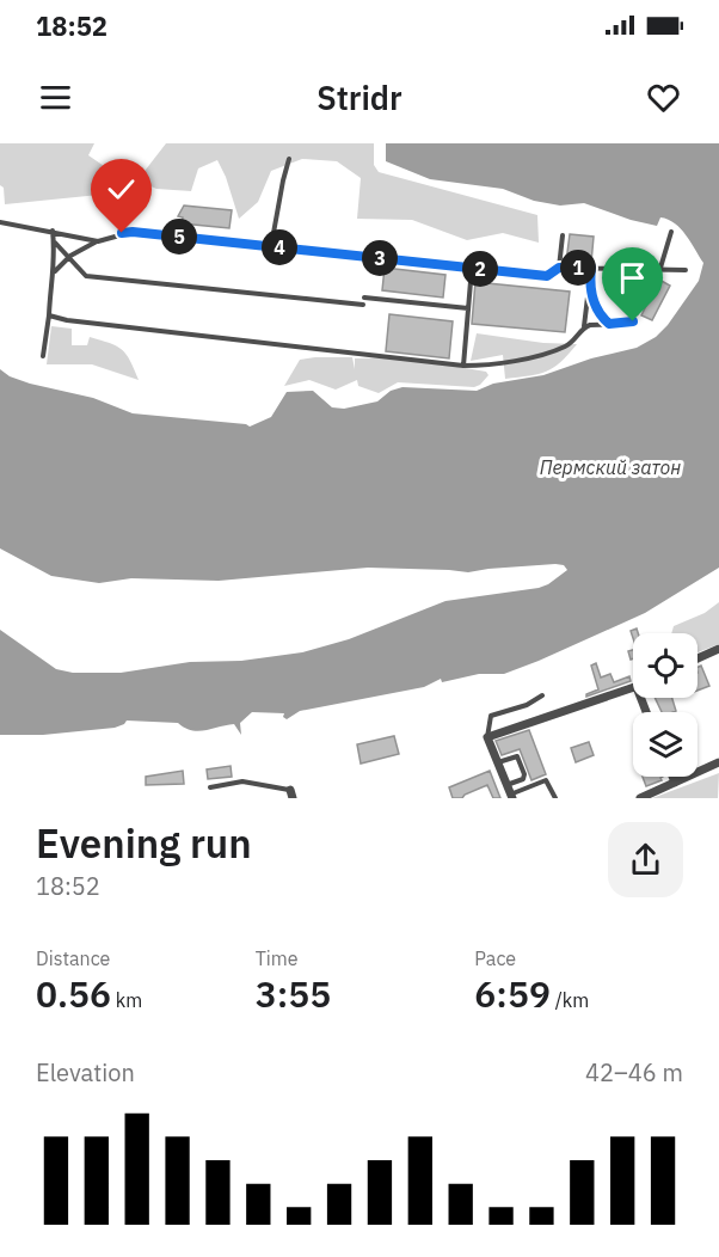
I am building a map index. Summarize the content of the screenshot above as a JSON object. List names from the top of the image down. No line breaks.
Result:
{"water":["Пермский затон"],"page":{"status":"18:52","header":"Stridr","pins":["5","4","3","1","2"],"heading":["Evening run","18:52"],"stats":[["Distance","0.56 km"],["Time","3:55"],["Pace","6:59 /km"]],"chart":["Elevation","42–46 m"]}}
